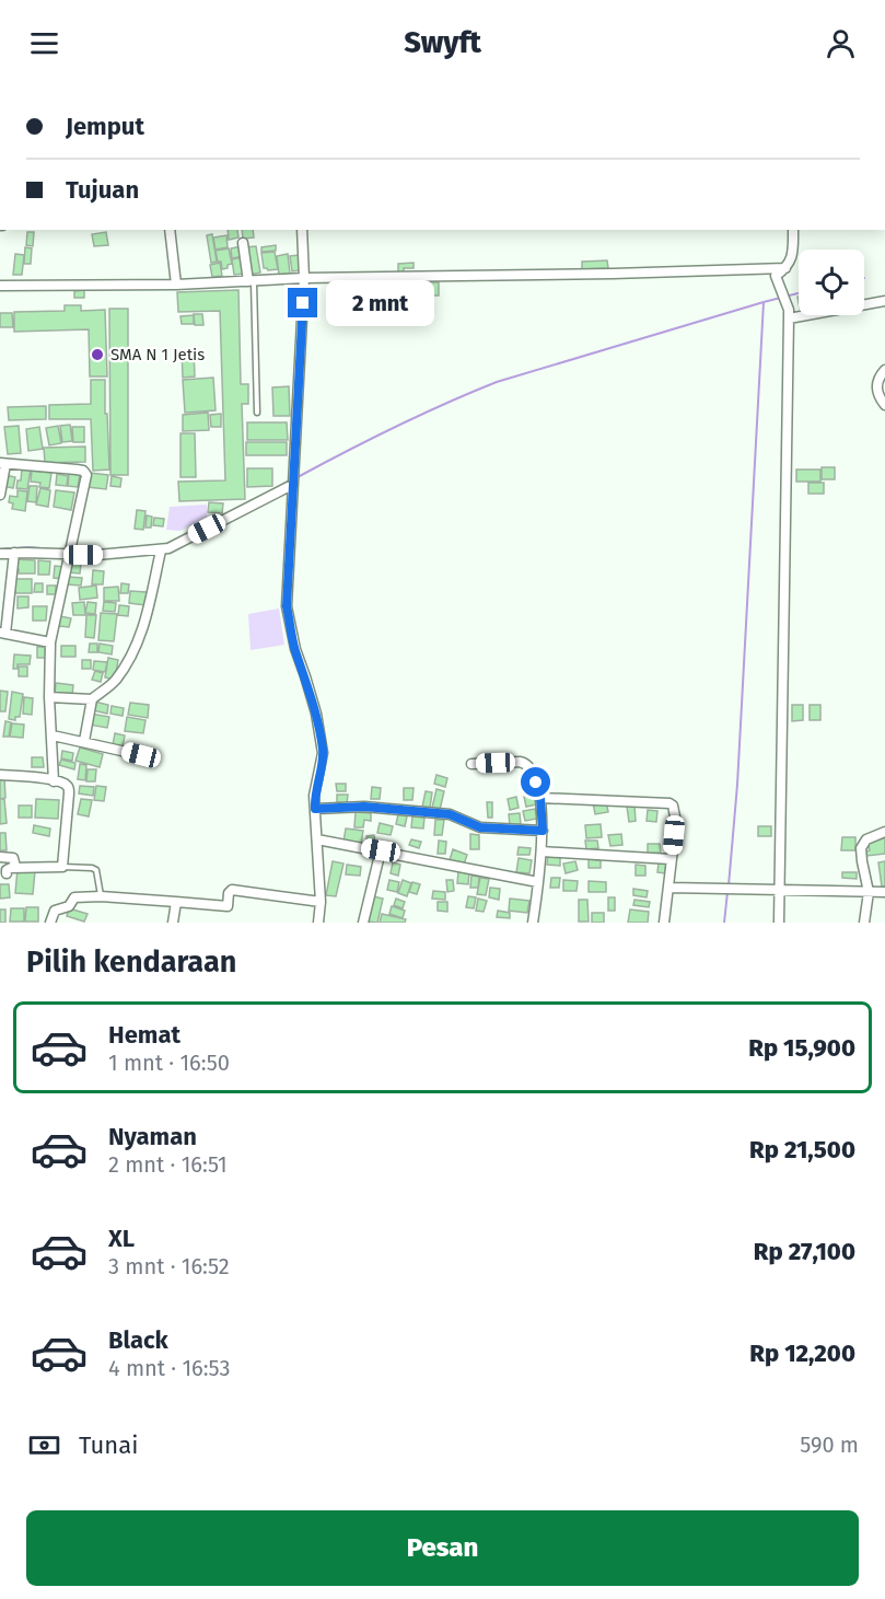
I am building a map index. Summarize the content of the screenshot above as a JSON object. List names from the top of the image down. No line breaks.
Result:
{"places":["SMA N 1 Jetis"],"page":{"header":"Swyft","banner":["Jemput","Tujuan"],"bubble":"2 mnt","heading":"Pilih kendaraan","list":[{"name":"Hemat","note":"1 mnt · 16:50","value":"Rp 15,900"},{"name":"Nyaman","note":"2 mnt · 16:51","value":"Rp 21,500"},{"name":"XL","note":"3 mnt · 16:52","value":"Rp 27,100"},{"name":"Black","note":"4 mnt · 16:53","value":"Rp 12,200"}],"pay":["Tunai","590 m"],"buttons":"Pesan"}}
